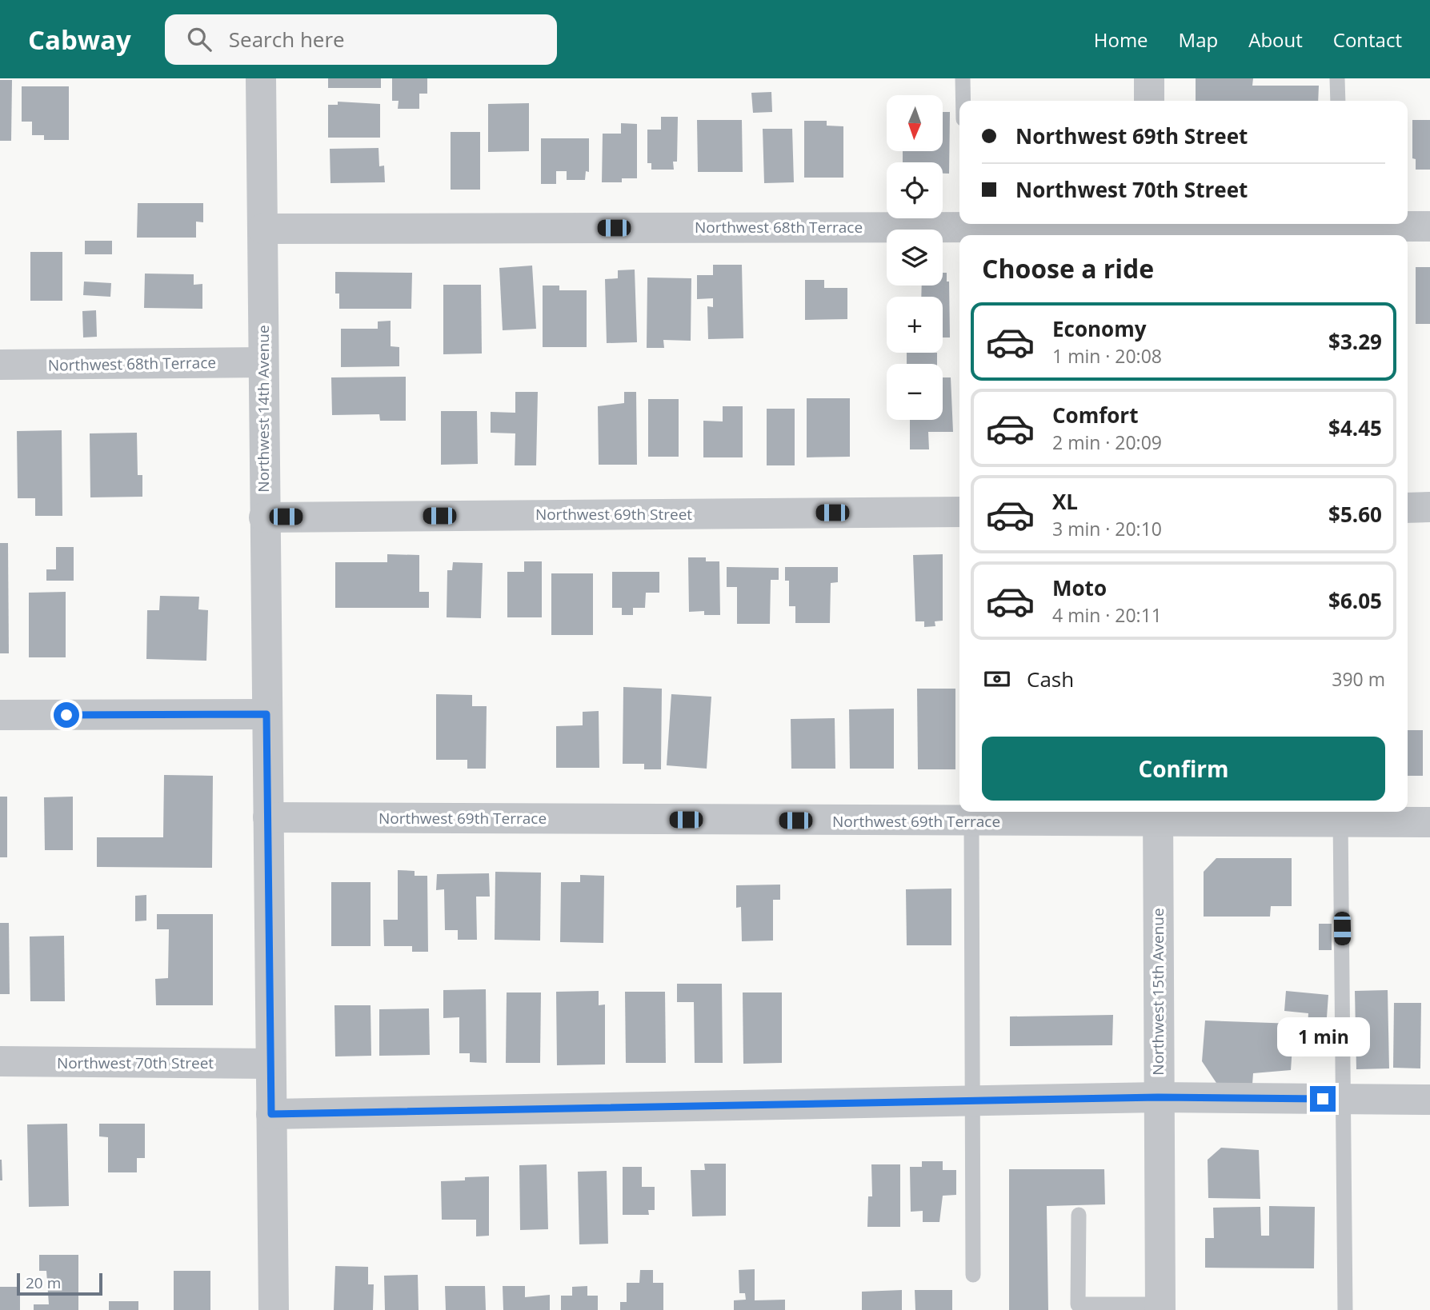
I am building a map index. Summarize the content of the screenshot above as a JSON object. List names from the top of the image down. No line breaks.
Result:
{"streets":{"street":["Northwest 68th Terrace","Northwest 14th Avenue","Northwest 69th Street","Northwest 69th Terrace","Northwest 15th Avenue","Northwest 70th Street"]},"crossings":[["Northwest 68th Terrace","Northwest 14th Avenue"],["Northwest 14th Avenue","Northwest 69th Street"],["Northwest 14th Avenue","Northwest 69th Terrace"],["Northwest 14th Avenue","Northwest 70th Street"],["Northwest 69th Terrace","Northwest 15th Avenue"]],"scale_bar":"20 m","north":"bottom","page":{"header":"Cabway","search":"Search here","nav":["Home","Map","About","Contact"],"map_buttons":["+","−"],"banner":["Northwest 69th Street","Northwest 70th Street"],"heading":"Choose a ride","list":[{"name":"Economy","note":"1 min · 20:08","value":"$3.29"},{"name":"Comfort","note":"2 min · 20:09","value":"$4.45"},{"name":"XL","note":"3 min · 20:10","value":"$5.60"},{"name":"Moto","note":"4 min · 20:11","value":"$6.05"}],"pay":["Cash","390 m"],"buttons":"Confirm","bubble":"1 min","scale":"20 m"}}
